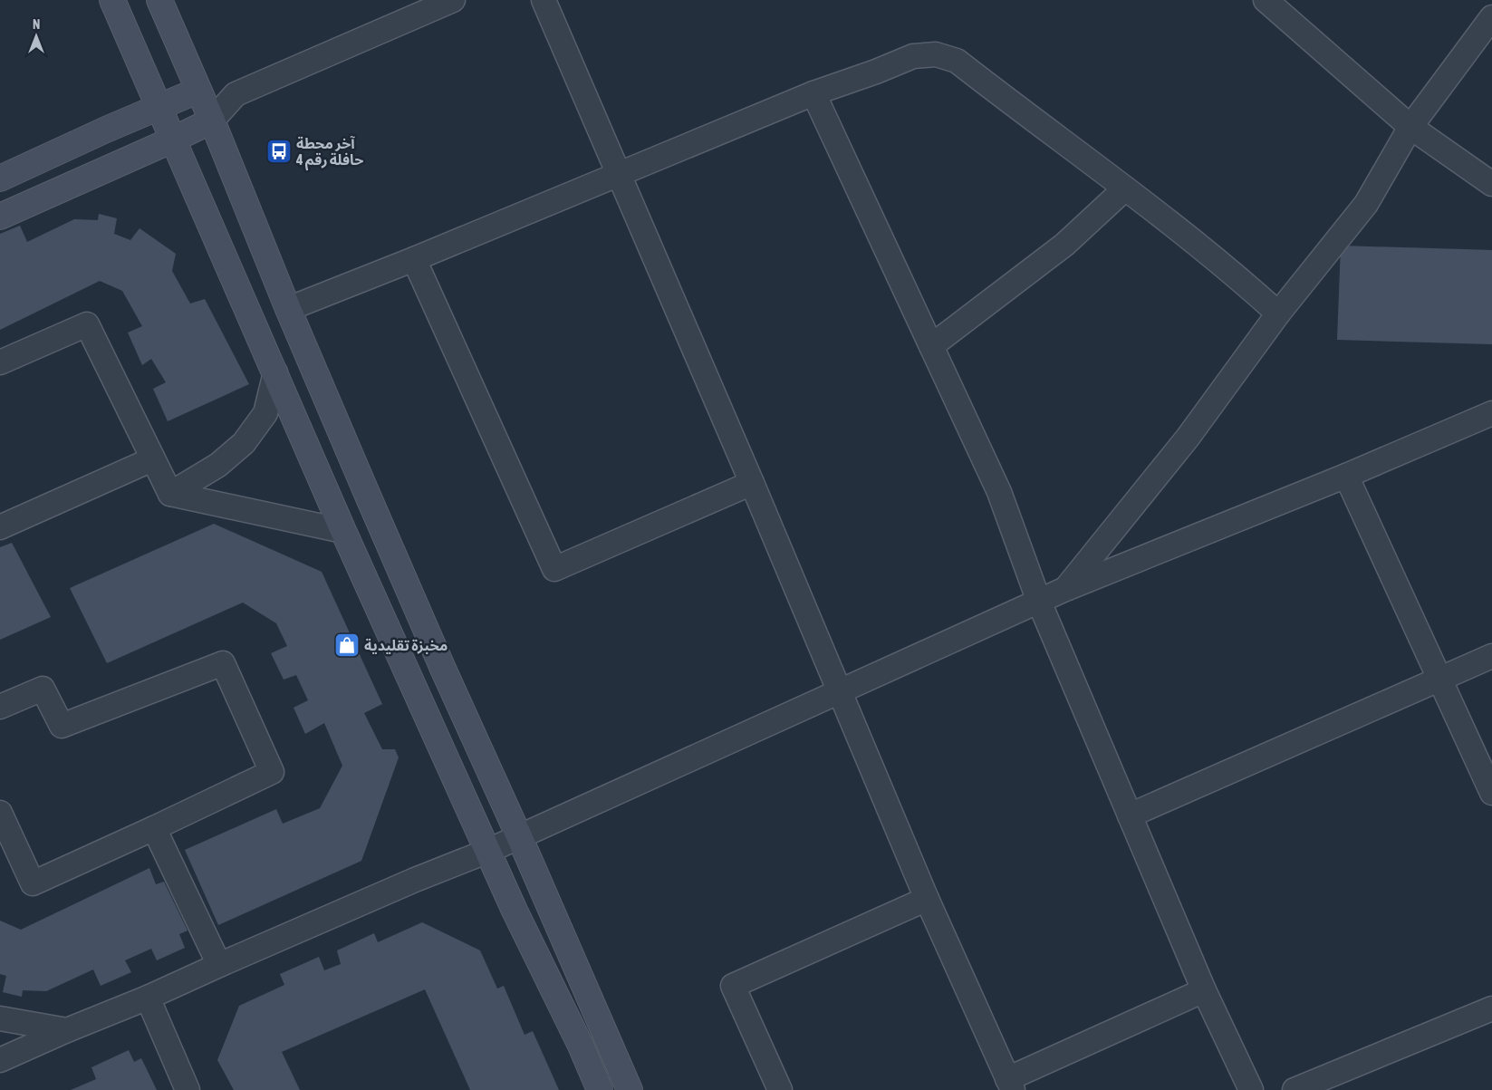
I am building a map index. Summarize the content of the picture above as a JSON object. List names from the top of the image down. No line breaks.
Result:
{"places":{"bus stop":["آخر محطة حافلة رقم 4"],"shop":["مخبزة تقليدية"]},"north":"top"}
